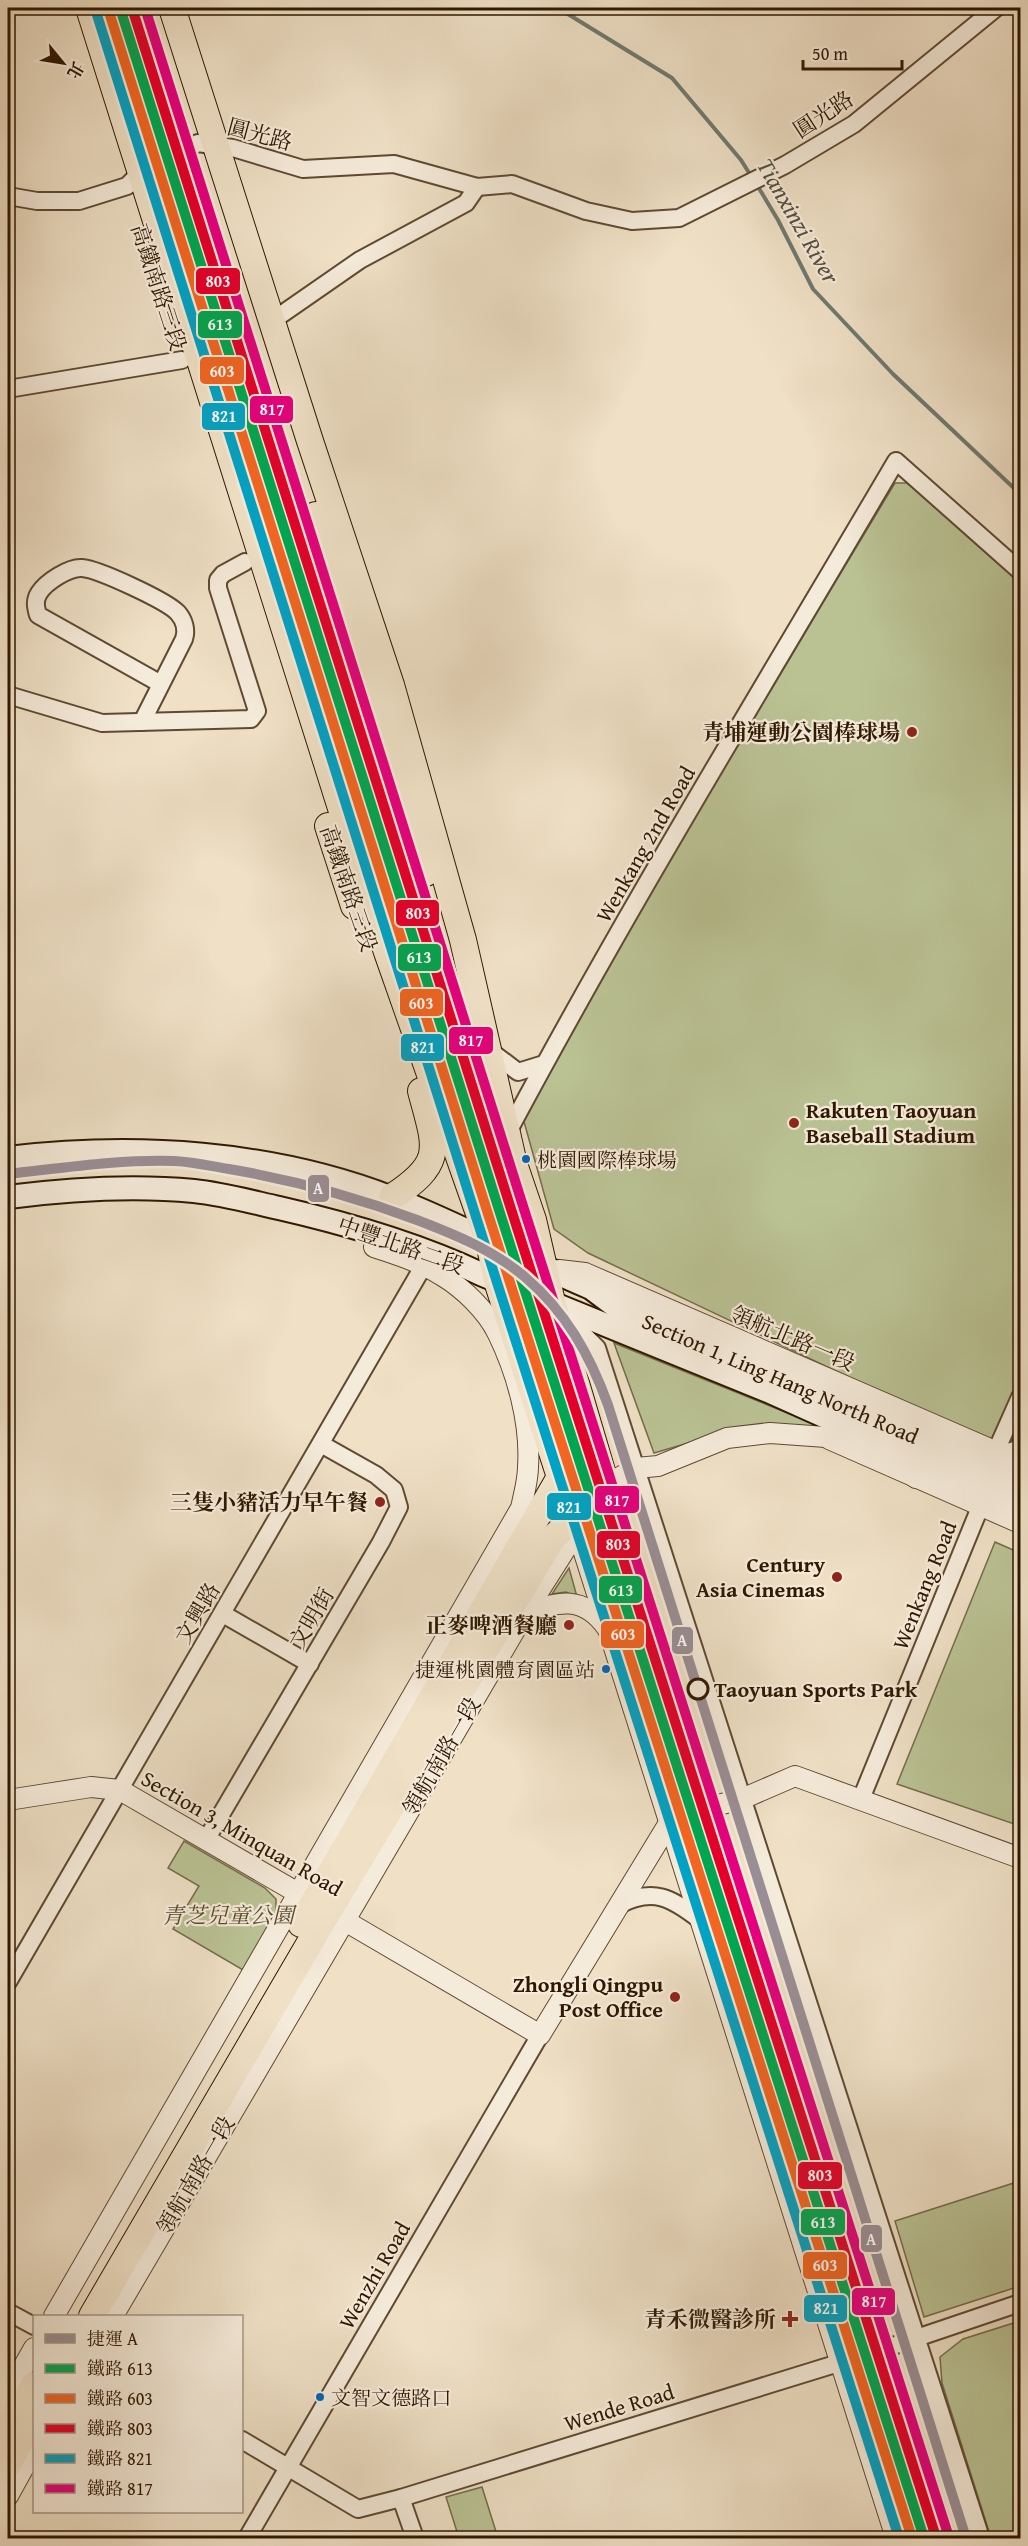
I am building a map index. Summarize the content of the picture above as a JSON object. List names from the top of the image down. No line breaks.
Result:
{"streets":{"main road":["高鐵南路三段","中豐北路二段","Section 1, Ling Hang North Road","領航南路一段"],"street":["圓光路","Wenkang 2nd Road","Wenkang Road","文興路","文明街","Section 3, Minquan Road","Wenzhi Road","Wende Road"]},"crossings":[["圓光路","高鐵南路三段"],["高鐵南路三段","中豐北路二段"],["中豐北路二段","Section 1, Ling Hang North Road"],["Section 1, Ling Hang North Road","Wenkang Road"],["文興路","文明街"],["文興路","Section 3, Minquan Road"],["文明街","Section 3, Minquan Road"],["領航南路一段","Section 3, Minquan Road"],["Section 3, Minquan Road","Wenzhi Road"],["Wenzhi Road","Wende Road"]],"water":["Tianxinzi River"],"parks":["青芝兒童公園"],"places":{"other":["青埔運動公園棒球場","Rakuten Taoyuan Baseball Stadium","桃園國際棒球場","三隻小豬活力早午餐","Century Asia Cinemas","正麥啤酒餐廳","捷運桃園體育園區站","Taoyuan Sports Park","Zhongli Qingpu Post Office","文智文德路口"],"health":["青禾微醫診所"]},"lines":["rail line 613","rail line 803","rail line 817","rail line 603","rail line 821","metro line A"],"legend":["捷運 A","鐵路 613","鐵路 603","鐵路 803","鐵路 821","鐵路 817"],"scale_bar":"50 m","north":"bottom right"}
